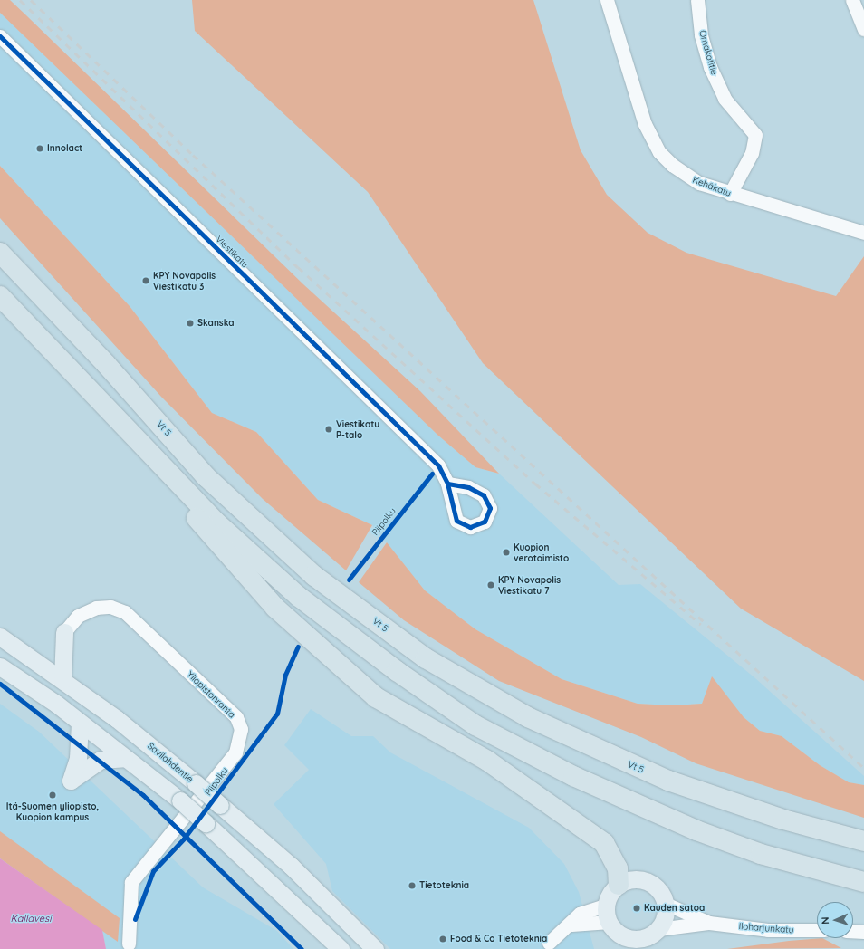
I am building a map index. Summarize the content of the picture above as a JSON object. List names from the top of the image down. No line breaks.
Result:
{"streets":{"highway":["Vt 5"],"main road":["Savilahdentie"],"street":["Omakotitie","Kehäkatu","Viestikatu","Yliopistonranta","Iloharjunkatu"],"cycle path":["Piipolku"]},"crossings":[["Omakotitie","Kehäkatu"]],"water":["Kallavesi"],"places":["Innolact","KPY Novapolis Viestikatu 3","Skanska","Viestikatu P-talo","Kuopion verotoimisto","KPY Novapolis Viestikatu 7","Itä-Suomen yliopisto, Kuopion kampus","Tietoteknia","Kauden satoa","Food & Co Tietoteknia"],"north":"left"}
